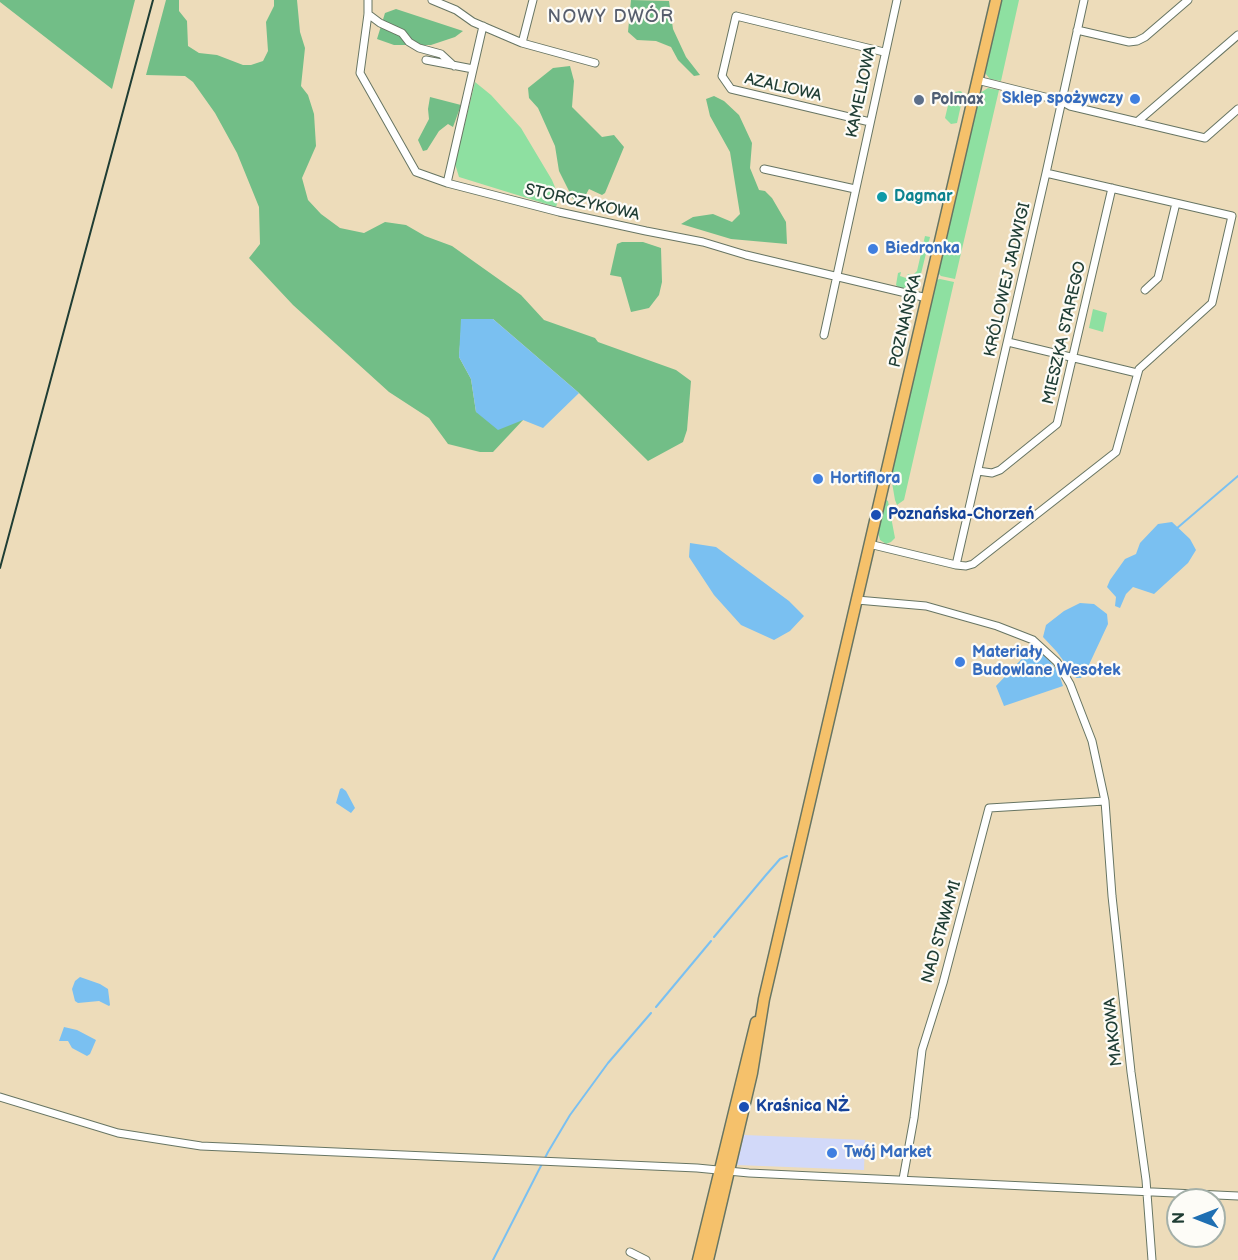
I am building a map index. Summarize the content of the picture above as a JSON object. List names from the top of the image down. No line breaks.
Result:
{"streets":{"main road":["POZNAŃSKA"],"street":["AZALIOWA","KAMELIOWA","STORCZYKOWA","KRÓLOWEJ JADWIGI","MIESZKA STAREGO","NAD STAWAMI","MAKOWA"]},"crossings":[["AZALIOWA","KAMELIOWA"],["KAMELIOWA","STORCZYKOWA"],["STORCZYKOWA","POZNAŃSKA"],["KRÓLOWEJ JADWIGI","MIESZKA STAREGO"],["POZNAŃSKA","MAKOWA"],["NAD STAWAMI","MAKOWA"]],"districts":["NOWY DWÓR"],"places":["Sklep spożywczy","Polmax","Dagmar","Biedronka","Hortiflora","Poznańska-Chorzeń","Materiały Budowlane Wesołek","Kraśnica NŻ","Twój Market"],"north":"left"}
